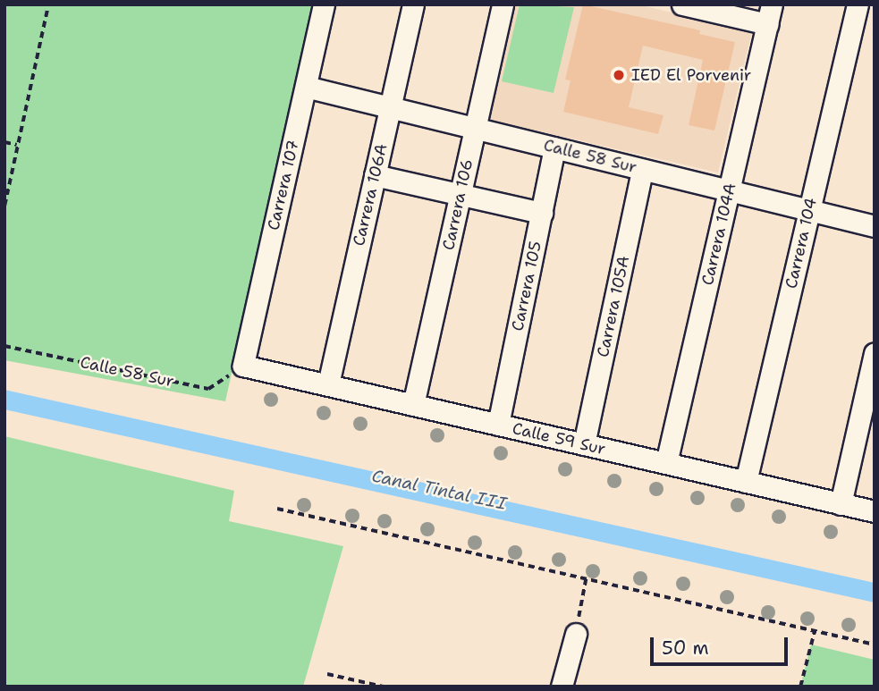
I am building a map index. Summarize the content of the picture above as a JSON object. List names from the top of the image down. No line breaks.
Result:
{"streets":{"street":["Calle 58 Sur","Carrera 107","Carrera 106A","Carrera 106","Carrera 104A","Carrera 104","Carrera 105","Carrera 105A","Calle 59 Sur"]},"crossings":[["Calle 58 Sur","Carrera 107"],["Calle 58 Sur","Carrera 106A"],["Calle 58 Sur","Carrera 106"],["Calle 58 Sur","Carrera 104A"],["Calle 58 Sur","Carrera 104"],["Calle 58 Sur","Carrera 105"],["Calle 58 Sur","Carrera 105A"],["Calle 58 Sur","Calle 59 Sur"],["Carrera 107","Calle 59 Sur"],["Carrera 106A","Calle 59 Sur"],["Carrera 106","Calle 59 Sur"],["Carrera 104A","Calle 59 Sur"],["Carrera 104","Calle 59 Sur"],["Carrera 105","Calle 59 Sur"],["Carrera 105A","Calle 59 Sur"]],"water":["Canal Tintal III"],"places":["IED El Porvenir"],"scale_bar":"50 m"}
